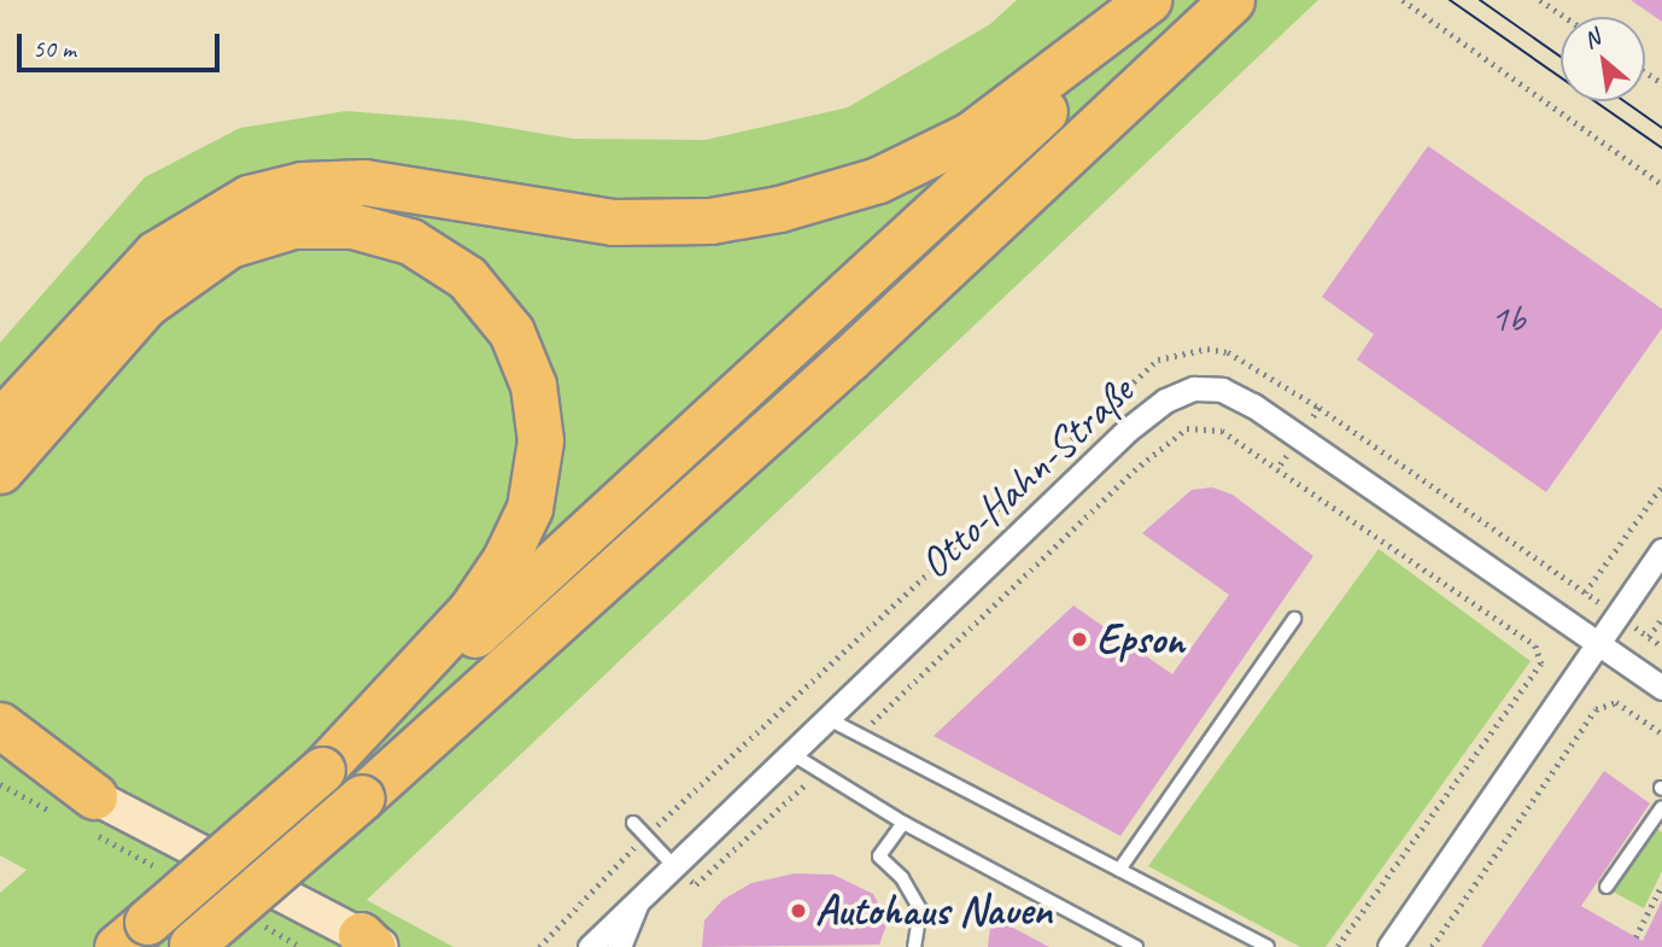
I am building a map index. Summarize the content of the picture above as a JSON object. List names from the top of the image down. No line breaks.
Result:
{"streets":{"street":["Otto-Hahn-Straße"]},"places":["Epson","Autohaus Nauen"],"house_numbers":["1b"],"scale_bar":"50 m","north":"top left"}
